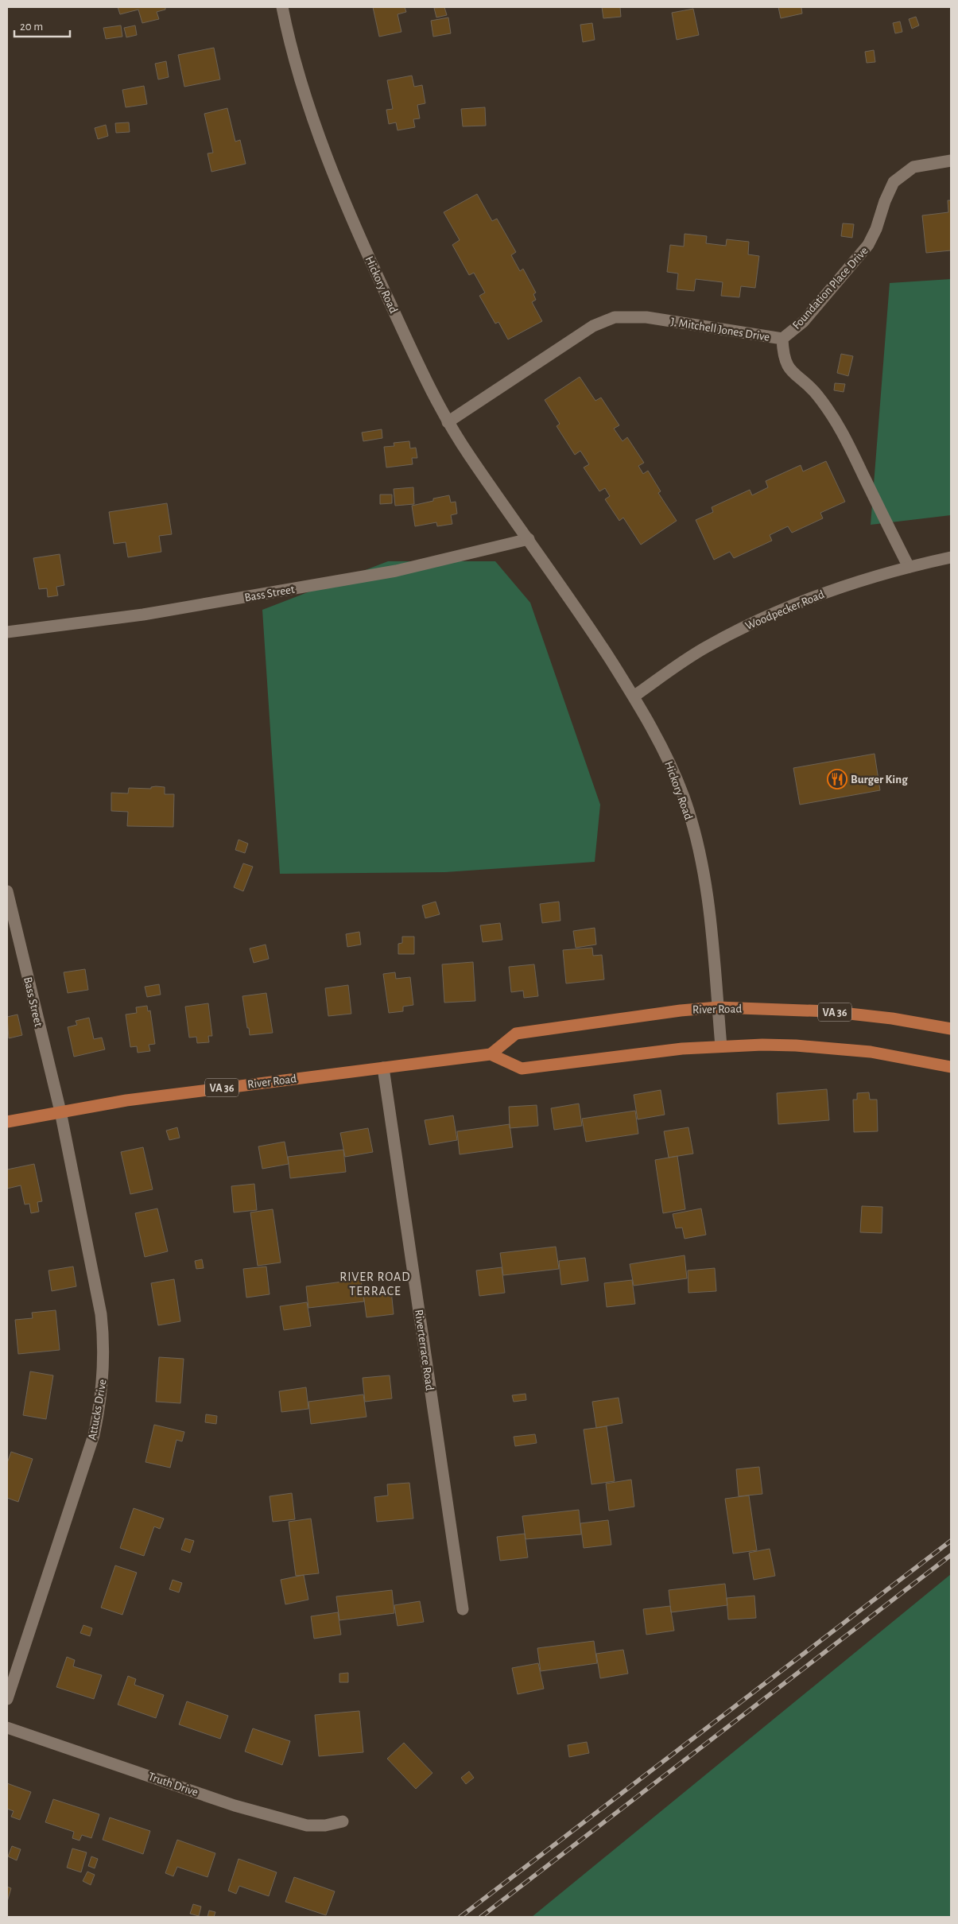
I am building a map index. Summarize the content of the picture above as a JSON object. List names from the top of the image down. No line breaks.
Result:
{"streets":{"main road":["River Road","VA 36"],"street":["Hickory Road","Foundation Place Drive","J. Mitchell Jones Drive","Bass Street","Woodpecker Road","Riverterrace Road","Attucks Drive","Truth Drive"]},"crossings":[["Hickory Road","J. Mitchell Jones Drive"],["Hickory Road","Bass Street"],["Hickory Road","Woodpecker Road"],["Hickory Road","River Road"],["Foundation Place Drive","J. Mitchell Jones Drive"],["J. Mitchell Jones Drive","Woodpecker Road"],["Bass Street","River Road"],["Bass Street","Attucks Drive"],["River Road","Riverterrace Road"],["River Road","Attucks Drive"]],"districts":["RIVER ROAD TERRACE"],"places":{"restaurant":["Burger King"]},"scale_bar":"20 m"}
